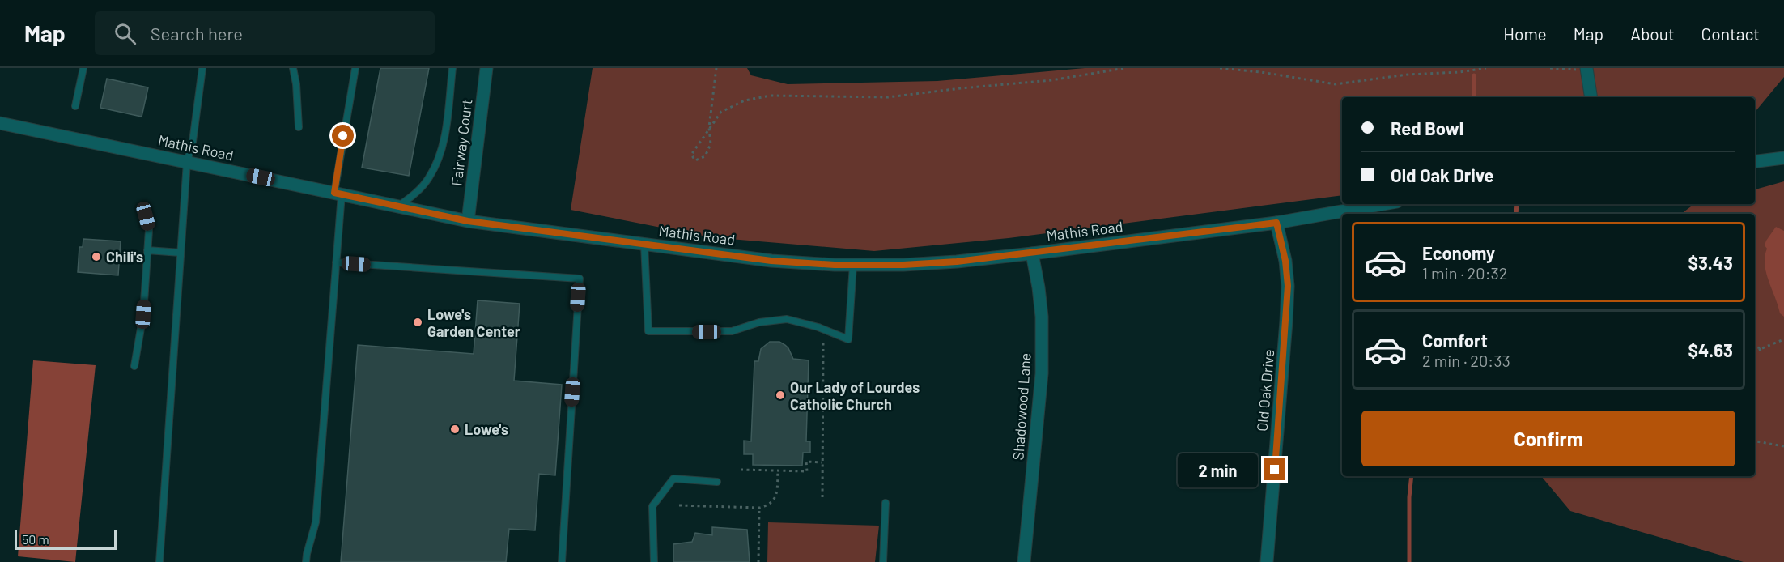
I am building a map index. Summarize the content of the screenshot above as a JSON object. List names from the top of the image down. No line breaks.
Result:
{"streets":{"street":["Fairway Court","Mathis Road","Old Oak Drive","Shadowood Lane"]},"crossings":[["Fairway Court","Mathis Road"],["Mathis Road","Old Oak Drive"],["Mathis Road","Shadowood Lane"]],"places":["Chili's","Lowe's Garden Center","Our Lady of Lourdes Catholic Church","Lowe's"],"scale_bar":"50 m","page":{"header":"Map","search":"Search here","nav":["Home","Map","About","Contact"],"banner":["Red Bowl","Old Oak Drive"],"list":[{"name":"Economy","note":"1 min · 20:32","value":"$3.43"},{"name":"Comfort","note":"2 min · 20:33","value":"$4.63"}],"buttons":"Confirm","bubble":"2 min","scale":"50 m"}}
